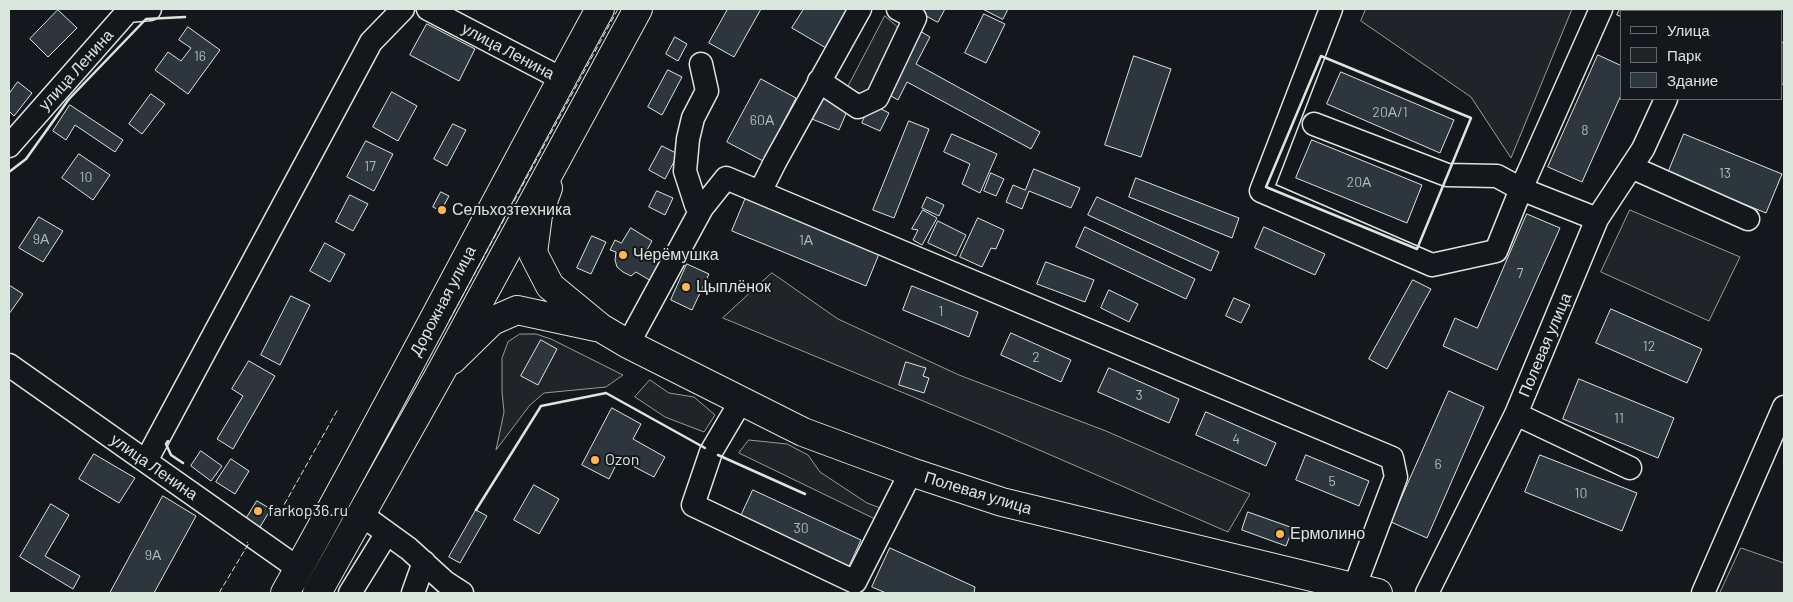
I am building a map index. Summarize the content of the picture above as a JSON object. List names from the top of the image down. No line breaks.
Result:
{"streets":{"main road":["Дорожная улица","Полевая улица"],"street":["улица Ленина"]},"crossings":[["улица Ленина","Дорожная улица"]],"places":["Сельхозтехника","Черёмушка","Цыплёнок","Ozon","farkop36.ru","Ермолино"],"house_numbers":["16","20А/1","60А","8","17","13","10","20А","9А","1А","7","1","12","2","3","11","4","6","5","10","30","9А"],"legend":["Улица","Парк","Здание"]}
